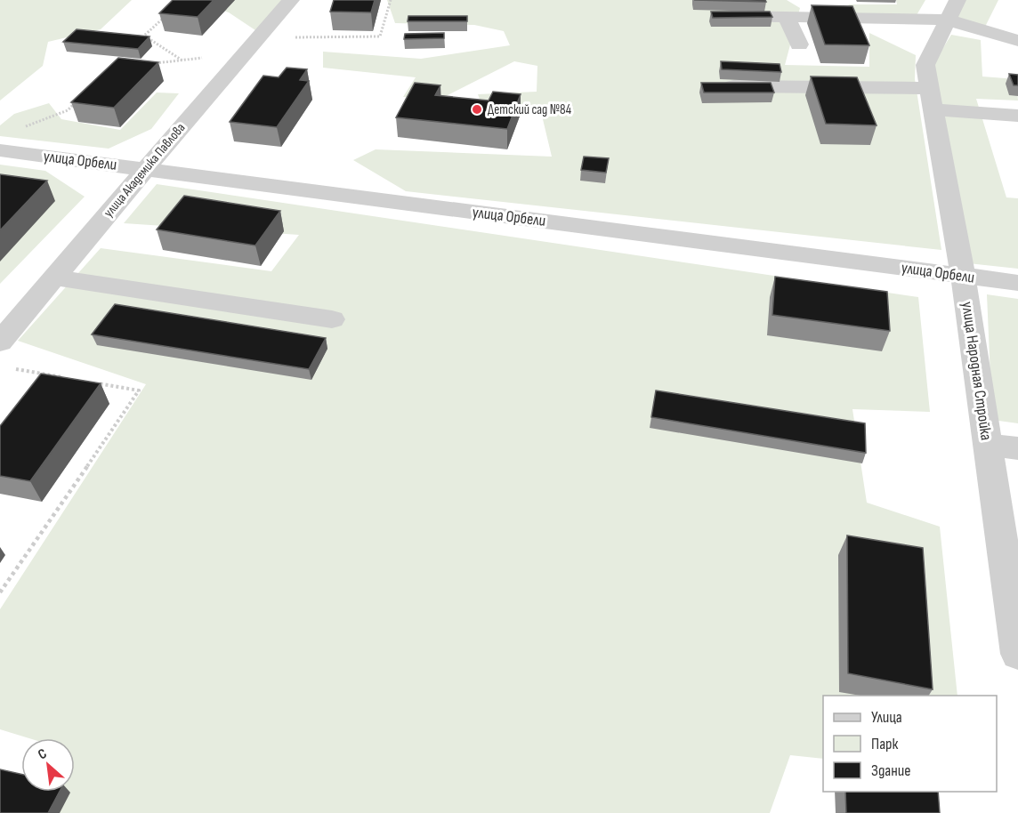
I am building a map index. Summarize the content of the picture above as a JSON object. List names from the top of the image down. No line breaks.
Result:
{"streets":{"street":["улица Орбели","улица Академика Павлова","улица Народная Стройка"]},"crossings":[["улица Орбели","улица Академика Павлова"],["улица Орбели","улица Народная Стройка"]],"places":["Детский сад №84"],"legend":["Улица","Парк","Здание"],"north":"top left"}
